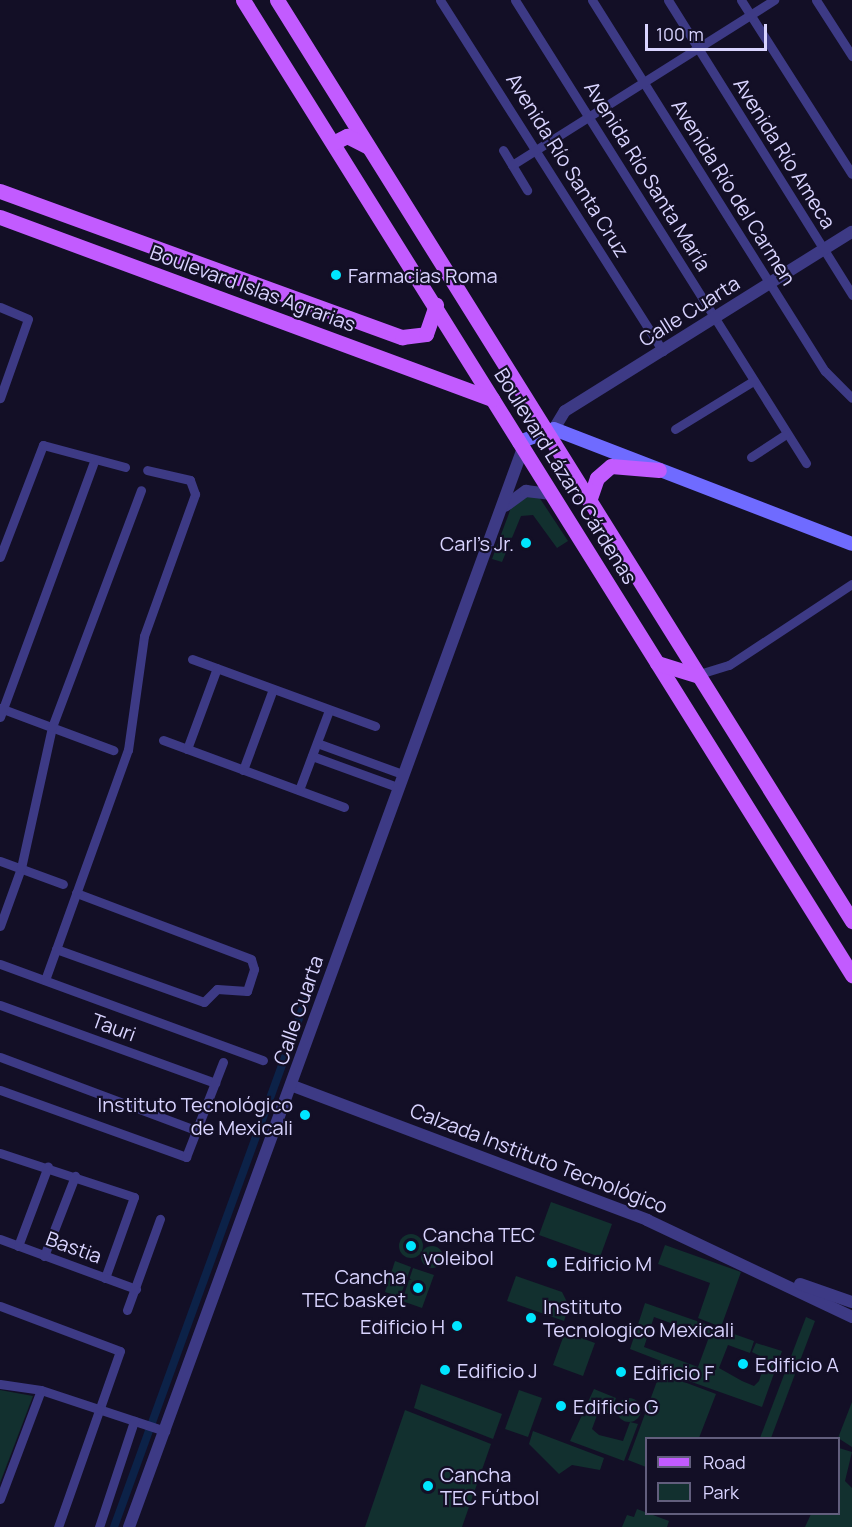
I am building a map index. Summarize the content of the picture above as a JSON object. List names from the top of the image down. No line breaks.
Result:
{"streets":{"main road":["Boulevard Islas Agrarias","Boulevard Lázaro Cárdenas"],"street":["Avenida Río Ameca","Avenida Río Santa Cruz","Avenida Río Santa María","Avenida Río del Carmen","Calle Cuarta","Tauri","Calzada Instituto Tecnológico","Bastia"]},"crossings":[["Avenida Río Ameca","Calle Cuarta"],["Avenida Río Santa Cruz","Calle Cuarta"],["Avenida Río Santa María","Calle Cuarta"],["Avenida Río del Carmen","Calle Cuarta"],["Boulevard Islas Agrarias","Boulevard Lázaro Cárdenas"],["Calle Cuarta","Boulevard Lázaro Cárdenas"],["Calle Cuarta","Calzada Instituto Tecnológico"]],"places":["Farmacias Roma","Carl's Jr.","Instituto Tecnológico de Mexicali","Cancha TEC voleibol","Edificio M","Cancha TEC basket","Instituto Tecnologico Mexicali","Edificio H","Edificio A","Edificio J","Edificio F","Edificio G","Cancha TEC Fútbol"],"legend":["Road","Park"],"scale_bar":"100 m"}
